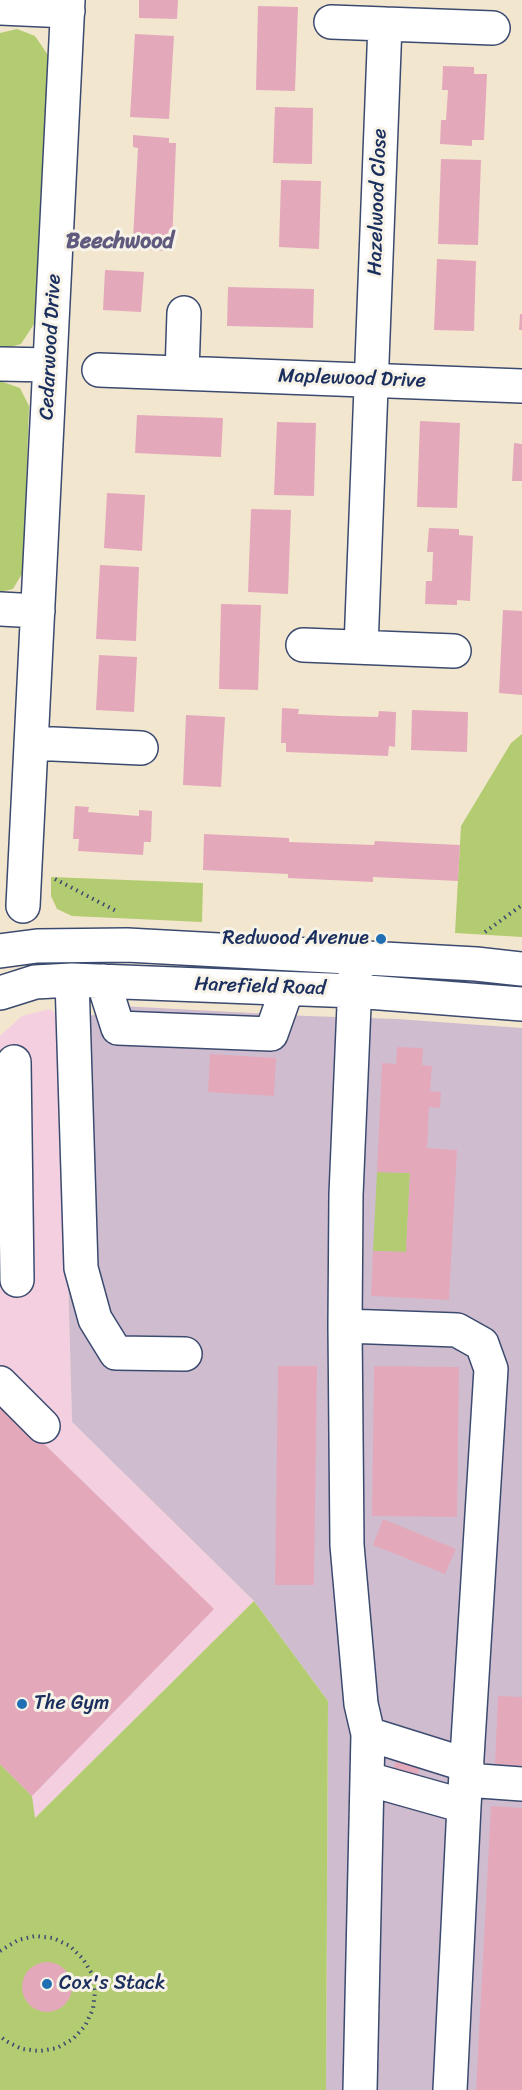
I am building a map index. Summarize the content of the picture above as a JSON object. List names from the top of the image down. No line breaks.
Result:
{"streets":{"street":["Hazelwood Close","Cedarwood Drive","Maplewood Drive","Harefield Road"]},"crossings":[["Hazelwood Close","Maplewood Drive"]],"districts":["Beechwood"],"places":["Redwood Avenue","The Gym","Cox's Stack"]}
